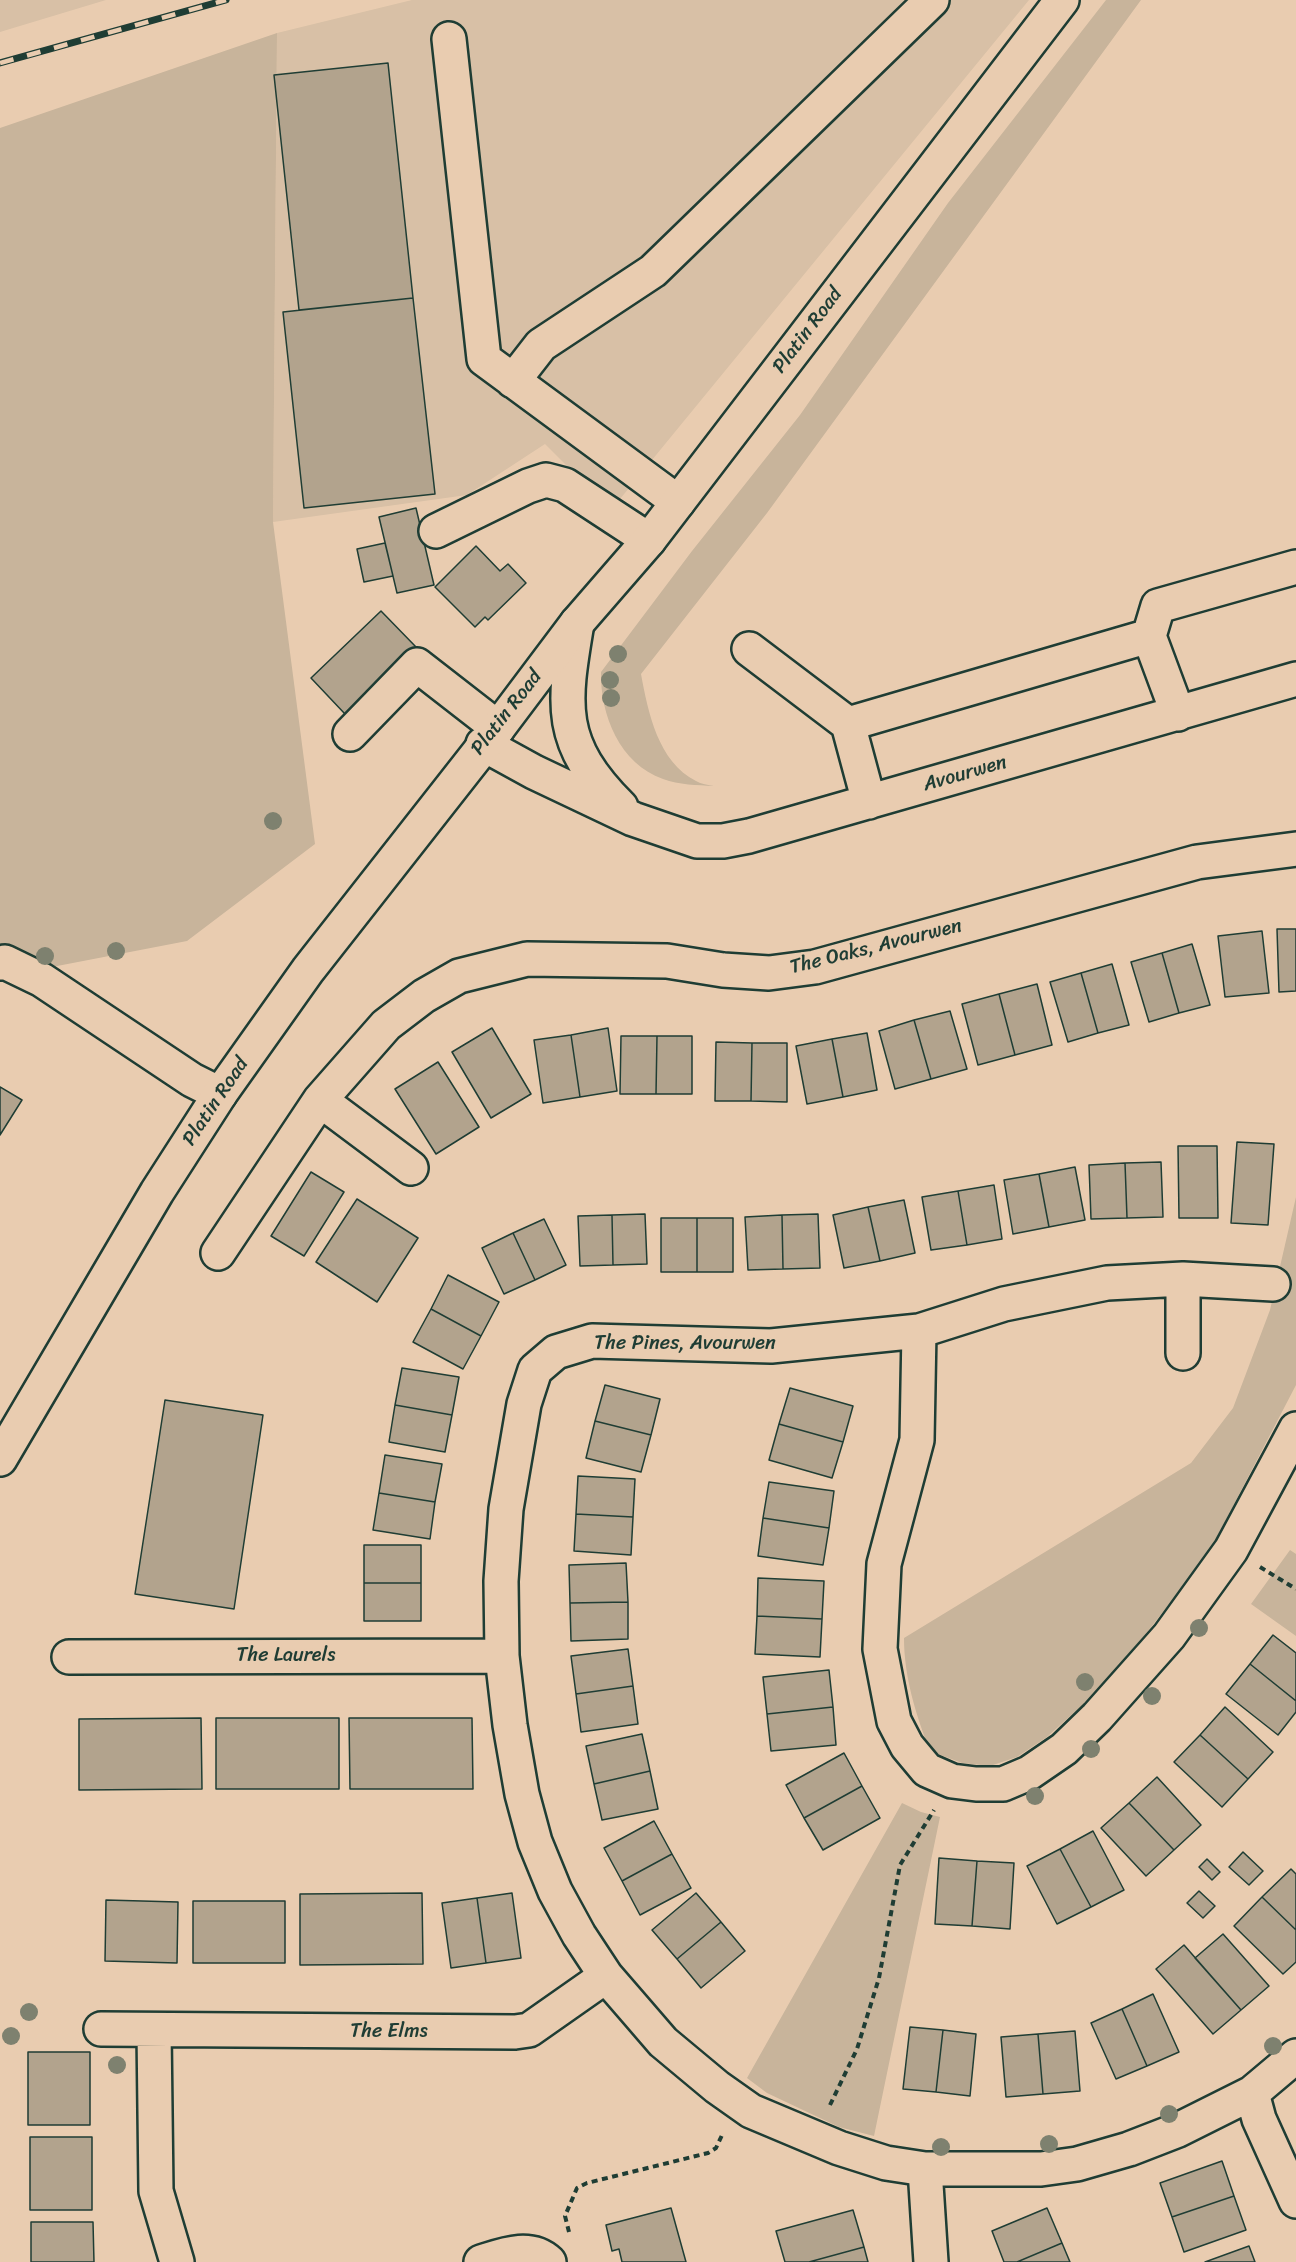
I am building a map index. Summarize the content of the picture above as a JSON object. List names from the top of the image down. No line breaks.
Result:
{"streets":{"street":["Platin Road","Avourwen","The Oaks, Avourwen","The Pines, Avourwen","The Laurels","The Elms"]},"crossings":[["Platin Road","Avourwen"],["The Pines, Avourwen","The Laurels"],["The Pines, Avourwen","The Elms"]]}
